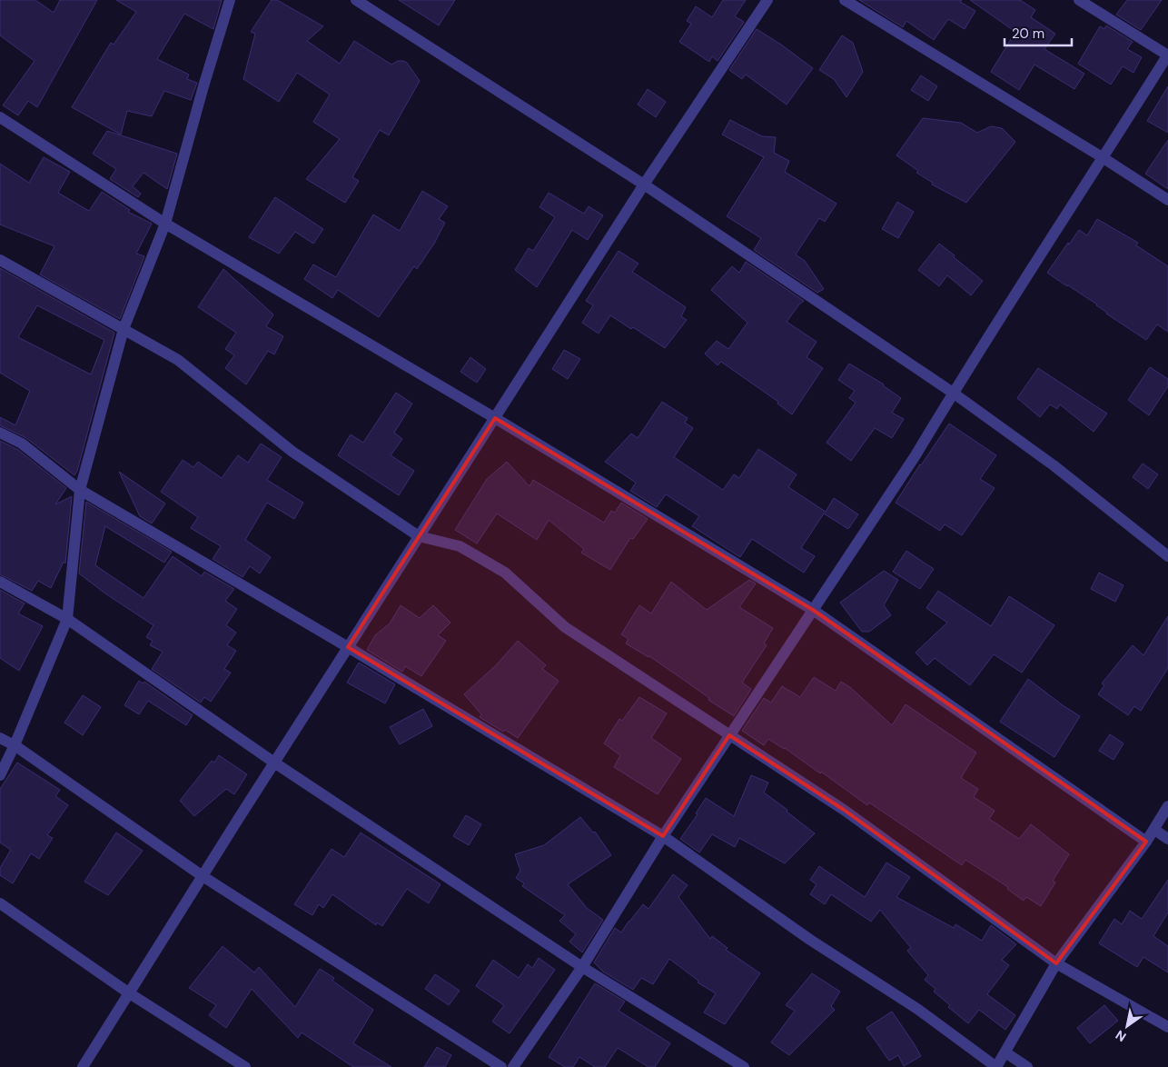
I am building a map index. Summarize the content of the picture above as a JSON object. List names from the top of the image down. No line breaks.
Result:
{"scale_bar":"20 m","north":"bottom left"}
